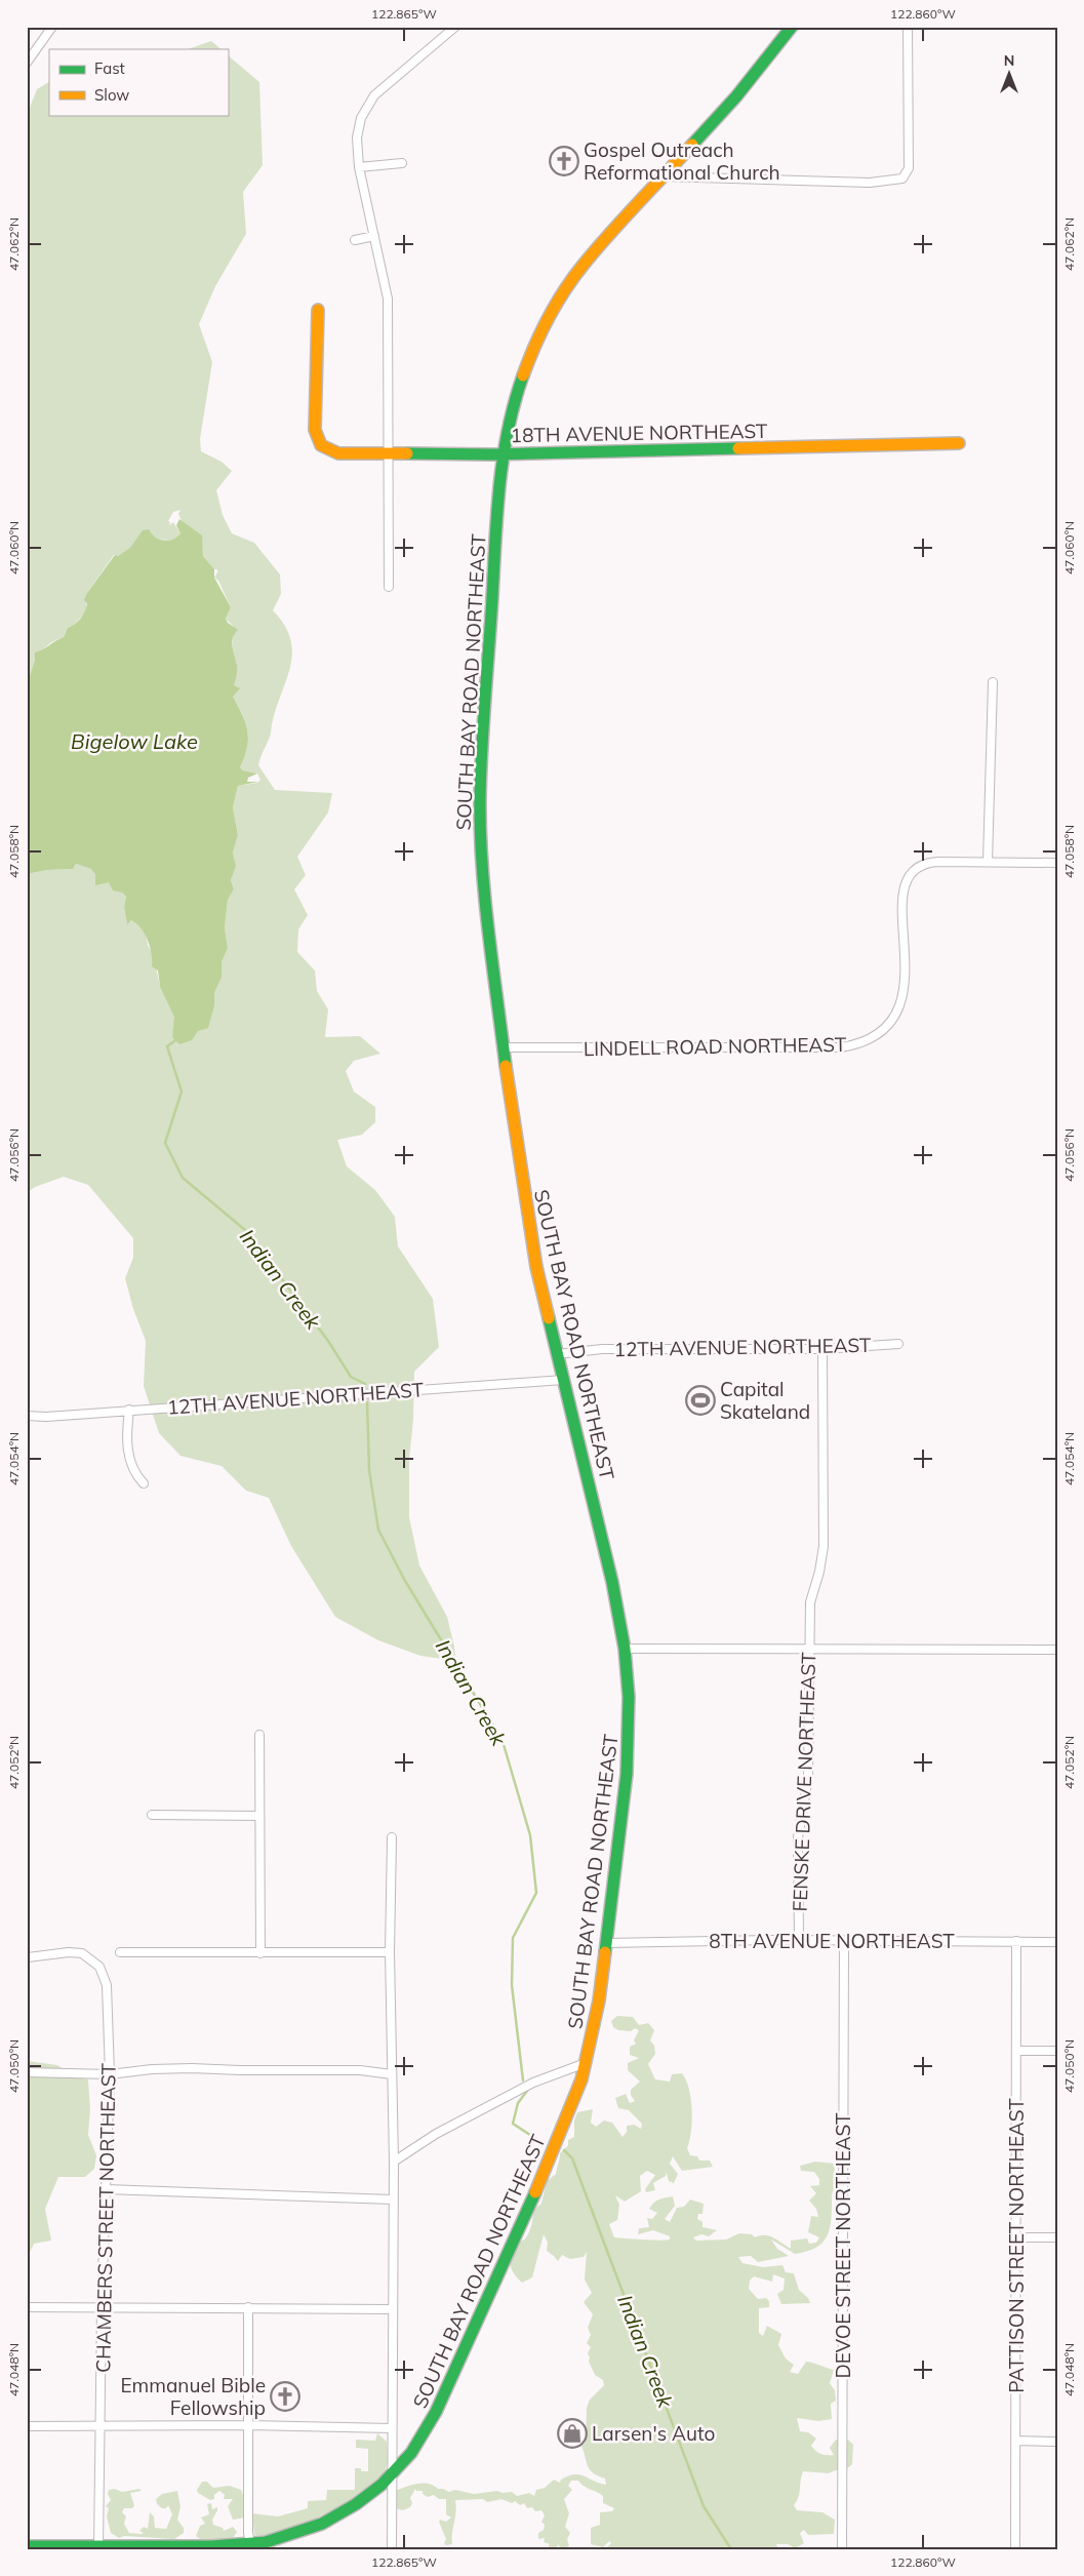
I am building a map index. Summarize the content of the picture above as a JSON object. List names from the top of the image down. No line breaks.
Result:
{"streets":{"street":["18TH AVENUE NORTHEAST","SOUTH BAY ROAD NORTHEAST","LINDELL ROAD NORTHEAST","12TH AVENUE NORTHEAST","FENSKE DRIVE NORTHEAST","8TH AVENUE NORTHEAST","CHAMBERS STREET NORTHEAST","DEVOE STREET NORTHEAST","PATTISON STREET NORTHEAST"]},"crossings":[["18TH AVENUE NORTHEAST","SOUTH BAY ROAD NORTHEAST"],["SOUTH BAY ROAD NORTHEAST","LINDELL ROAD NORTHEAST"],["SOUTH BAY ROAD NORTHEAST","12TH AVENUE NORTHEAST"],["SOUTH BAY ROAD NORTHEAST","8TH AVENUE NORTHEAST"],["SOUTH BAY ROAD NORTHEAST","CHAMBERS STREET NORTHEAST"],["12TH AVENUE NORTHEAST","FENSKE DRIVE NORTHEAST"],["FENSKE DRIVE NORTHEAST","8TH AVENUE NORTHEAST"],["8TH AVENUE NORTHEAST","DEVOE STREET NORTHEAST"],["8TH AVENUE NORTHEAST","PATTISON STREET NORTHEAST"]],"water":["Bigelow Lake","Indian Creek"],"places":{"church":["Gospel Outreach Reformational Church","Emmanuel Bible Fellowship"],"sports":["Capital Skateland"],"shop":["Larsen's Auto"]},"legend":["Fast","Slow"],"north":"top","coordinates":["122.865°W","122.860°W","47.062°N","47.060°N","47.058°N","47.056°N","47.054°N","47.052°N","47.050°N","47.048°N"]}
